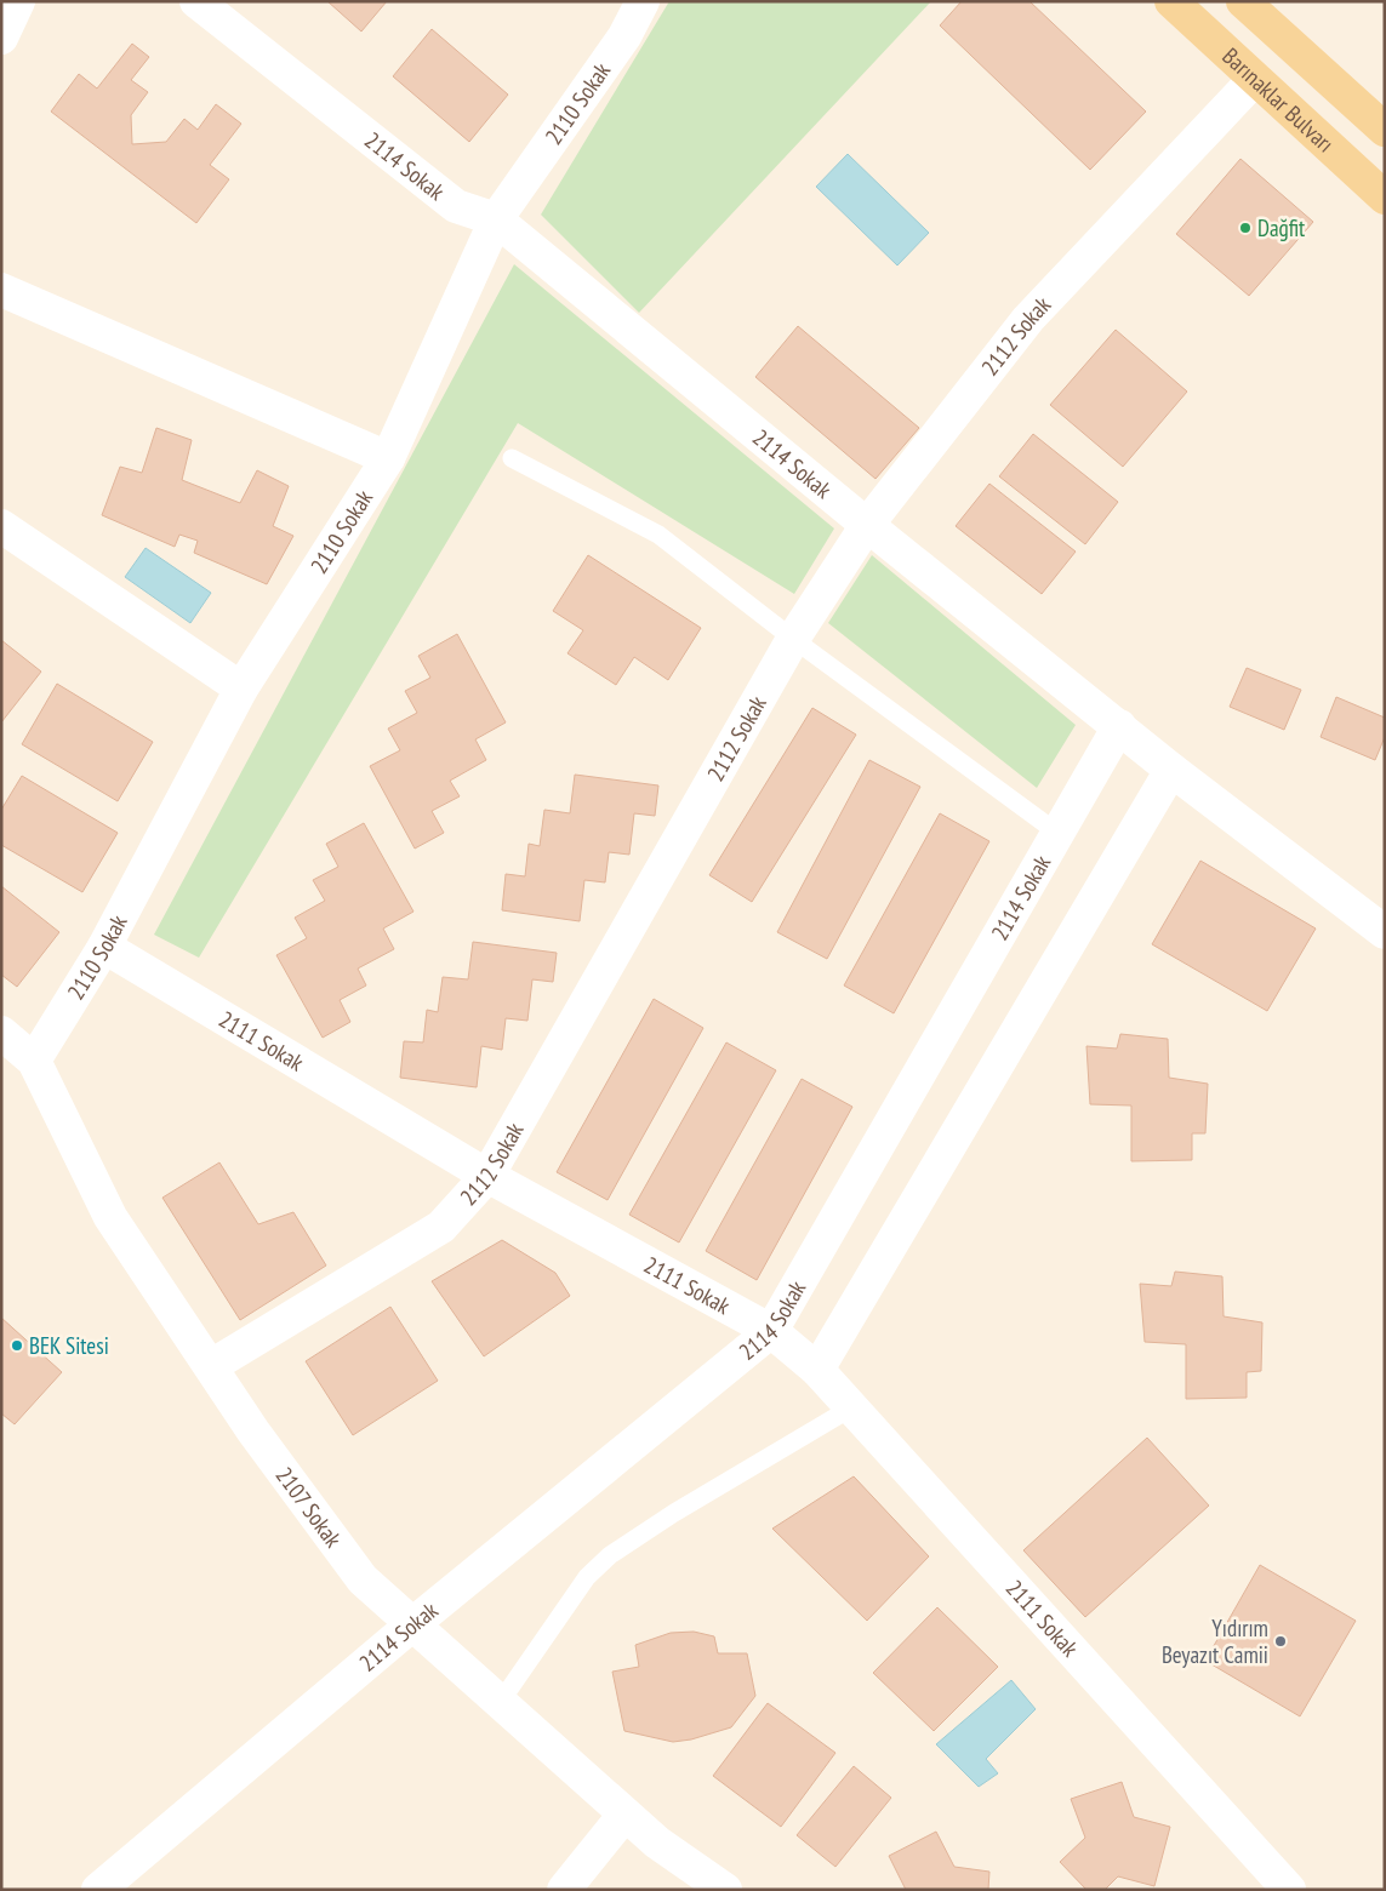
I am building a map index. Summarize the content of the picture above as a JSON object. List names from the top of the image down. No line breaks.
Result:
{"streets":{"main road":["Barınaklar Bulvarı"],"street":["2110 Sokak","2114 Sokak","2112 Sokak","2111 Sokak","2107 Sokak"]},"crossings":[["Barınaklar Bulvarı","2112 Sokak"],["2110 Sokak","2114 Sokak"],["2110 Sokak","2111 Sokak"],["2110 Sokak","2107 Sokak"],["2114 Sokak","2112 Sokak"],["2114 Sokak","2111 Sokak"],["2114 Sokak","2107 Sokak"],["2112 Sokak","2111 Sokak"],["2112 Sokak","2107 Sokak"]],"places":["Dağfit","BEK Sitesi","Yıdırım Beyazıt Camii"]}
